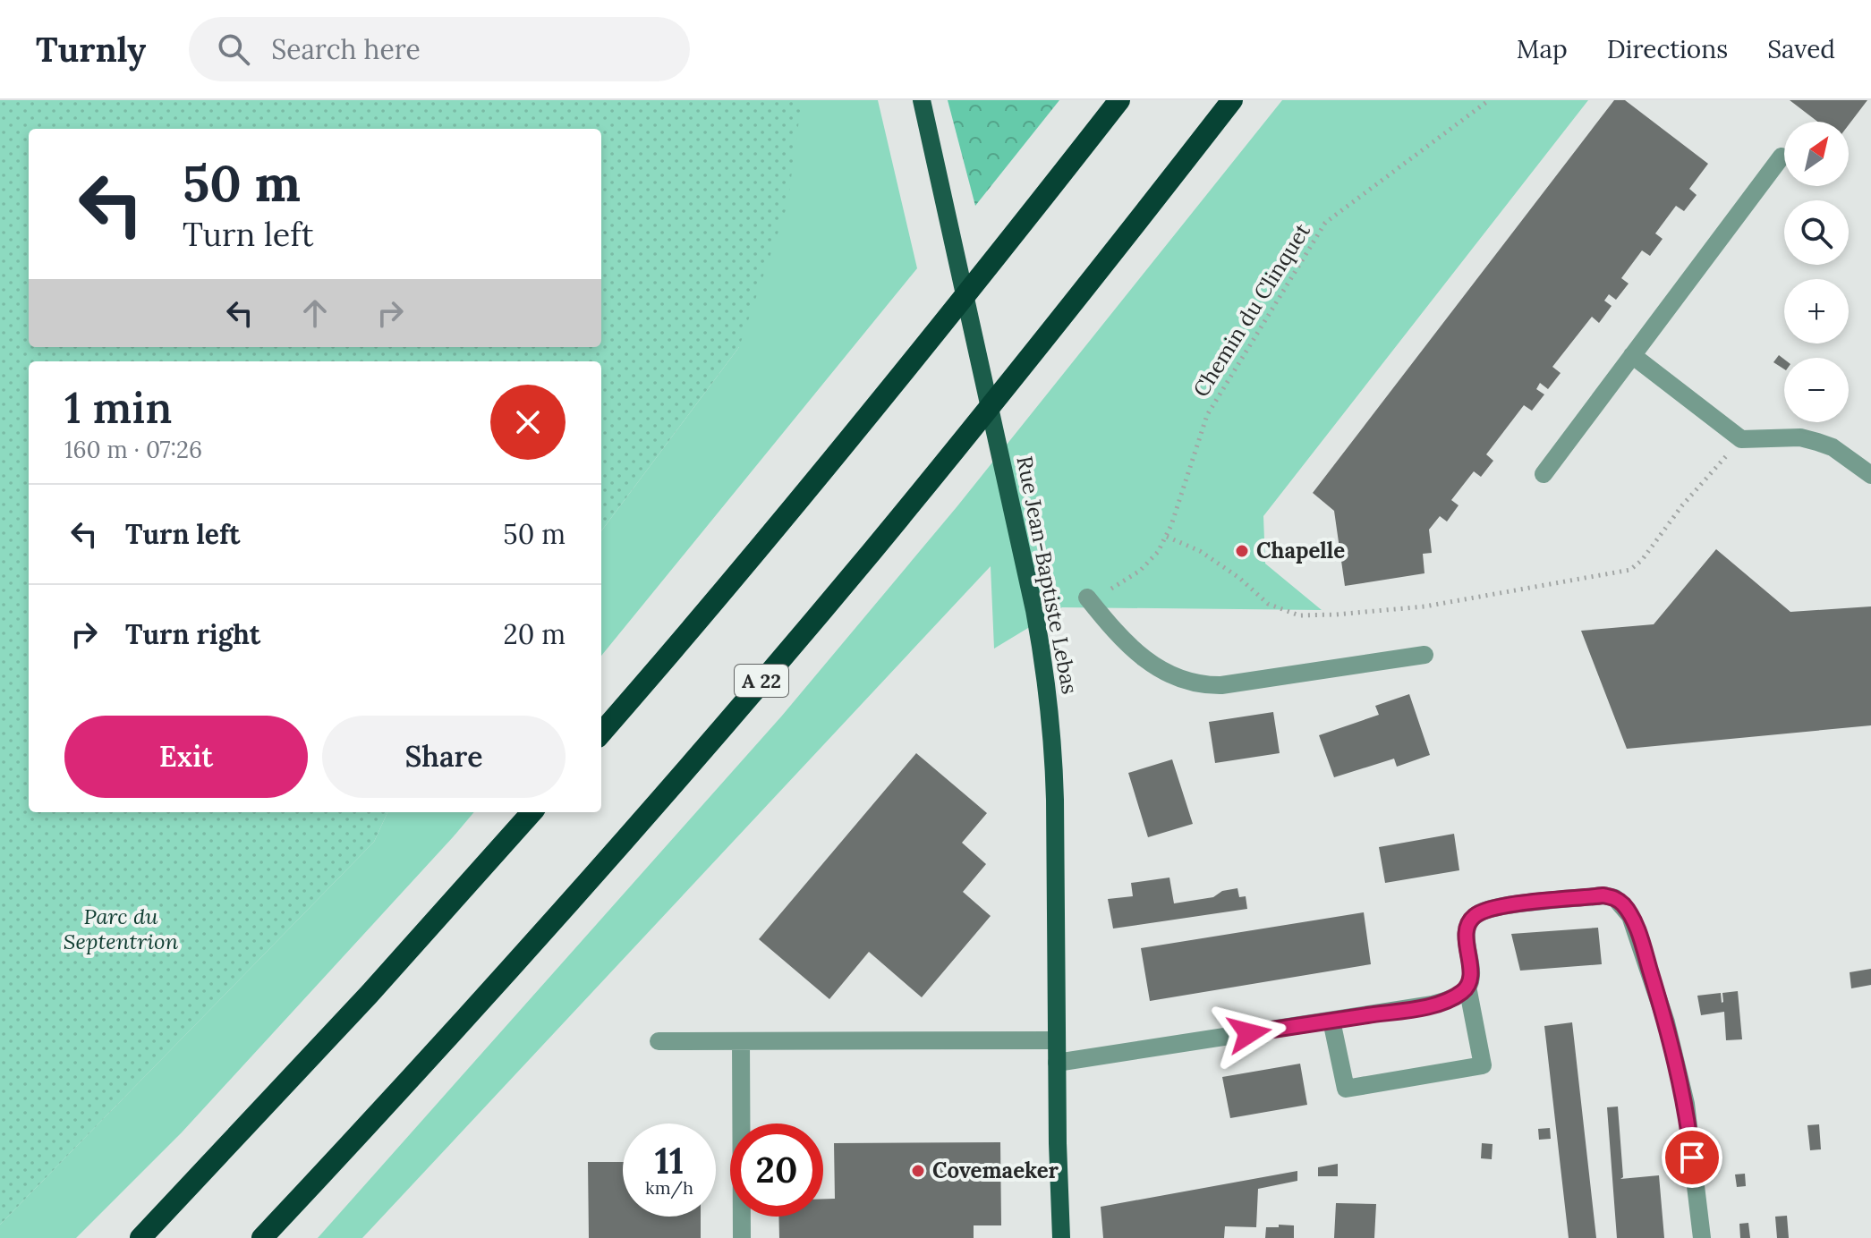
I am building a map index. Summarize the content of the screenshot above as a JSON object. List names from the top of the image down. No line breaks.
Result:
{"streets":{"highway":["A 22"],"main road":["Rue Jean-Baptiste Lebas"],"path":["Chemin du Clinquet"]},"parks":["Parc du Septentrion"],"places":["Chapelle","Covemaeker"],"north":"top right","page":{"header":"Turnly","search":"Search here","nav":["Map","Directions","Saved"],"map_buttons":["+","−"],"turn":["50 m","Turn left"],"heading":["1 min","160 m · 07:26"],"list":[{"name":"Turn left","value":"50 m"},{"name":"Turn right","value":"20 m"}],"buttons":["Exit","Share"],"speed":"11 km/h","limit":"20"}}
